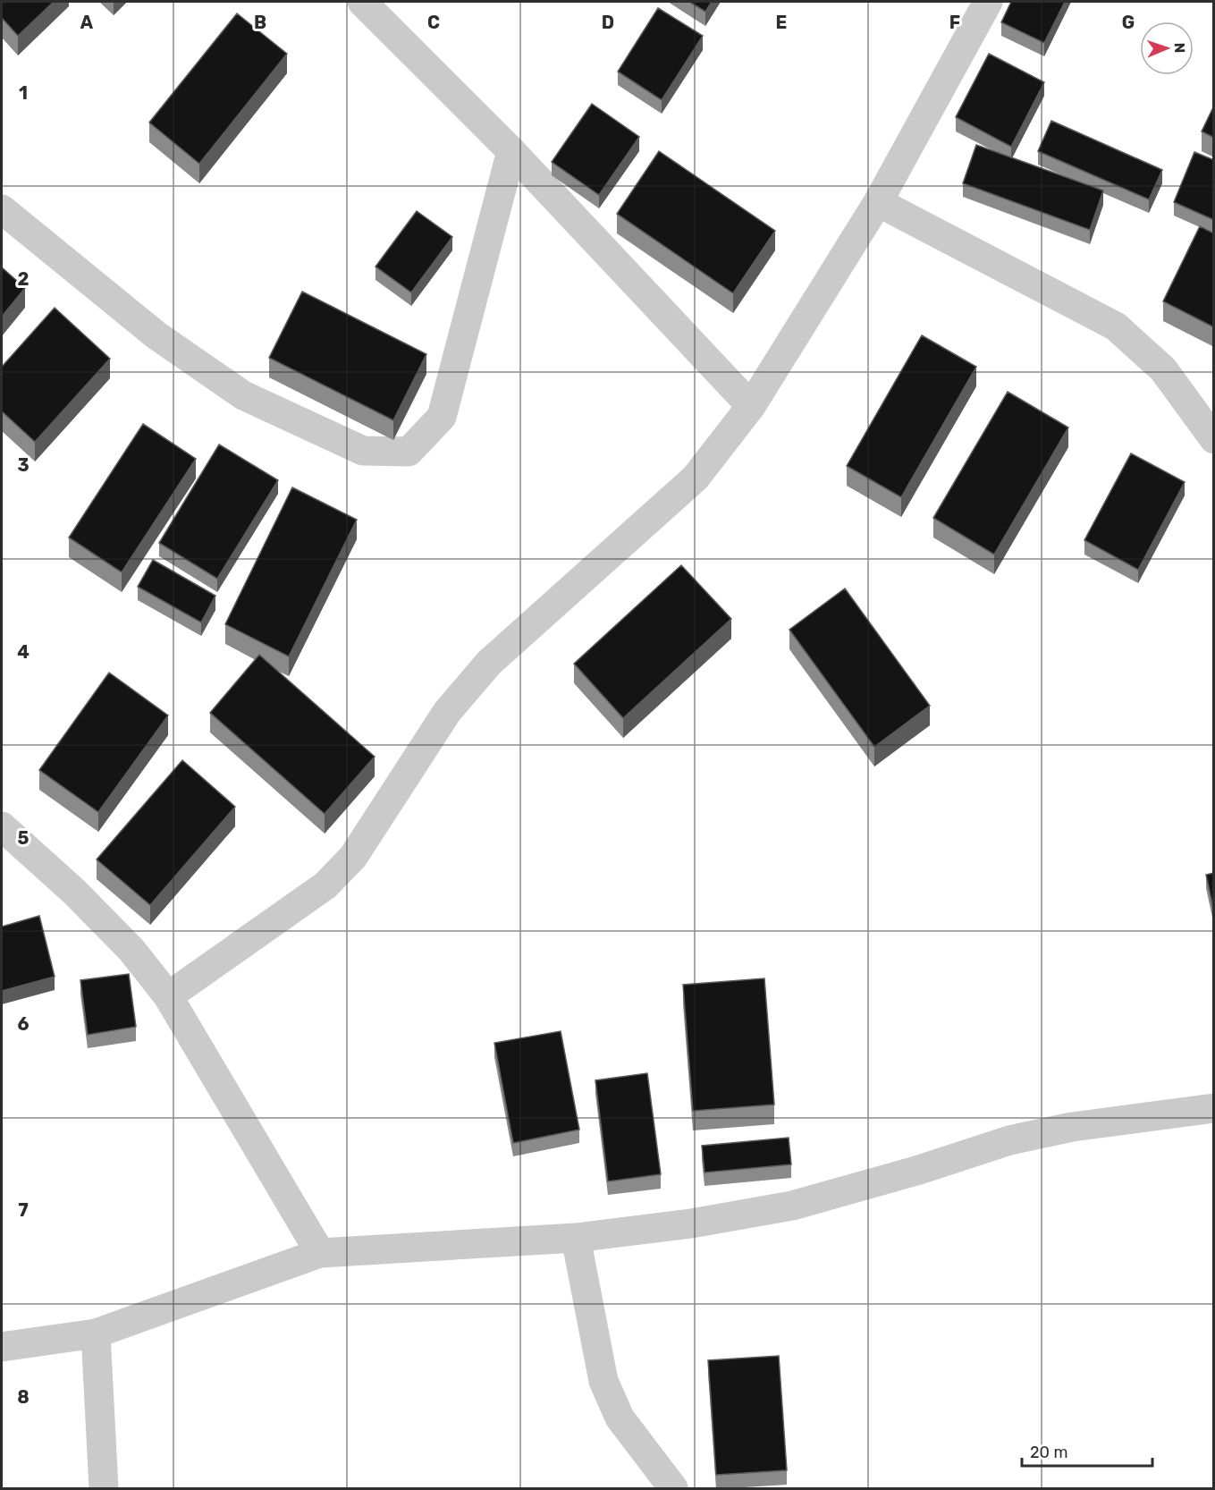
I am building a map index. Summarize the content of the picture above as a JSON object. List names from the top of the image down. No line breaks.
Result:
{"scale_bar":"20 m","north":"right","grid":{"columns":["A","B","C","D","E","F","G"],"rows":["1","2","3","4","5","6","7","8"]}}
